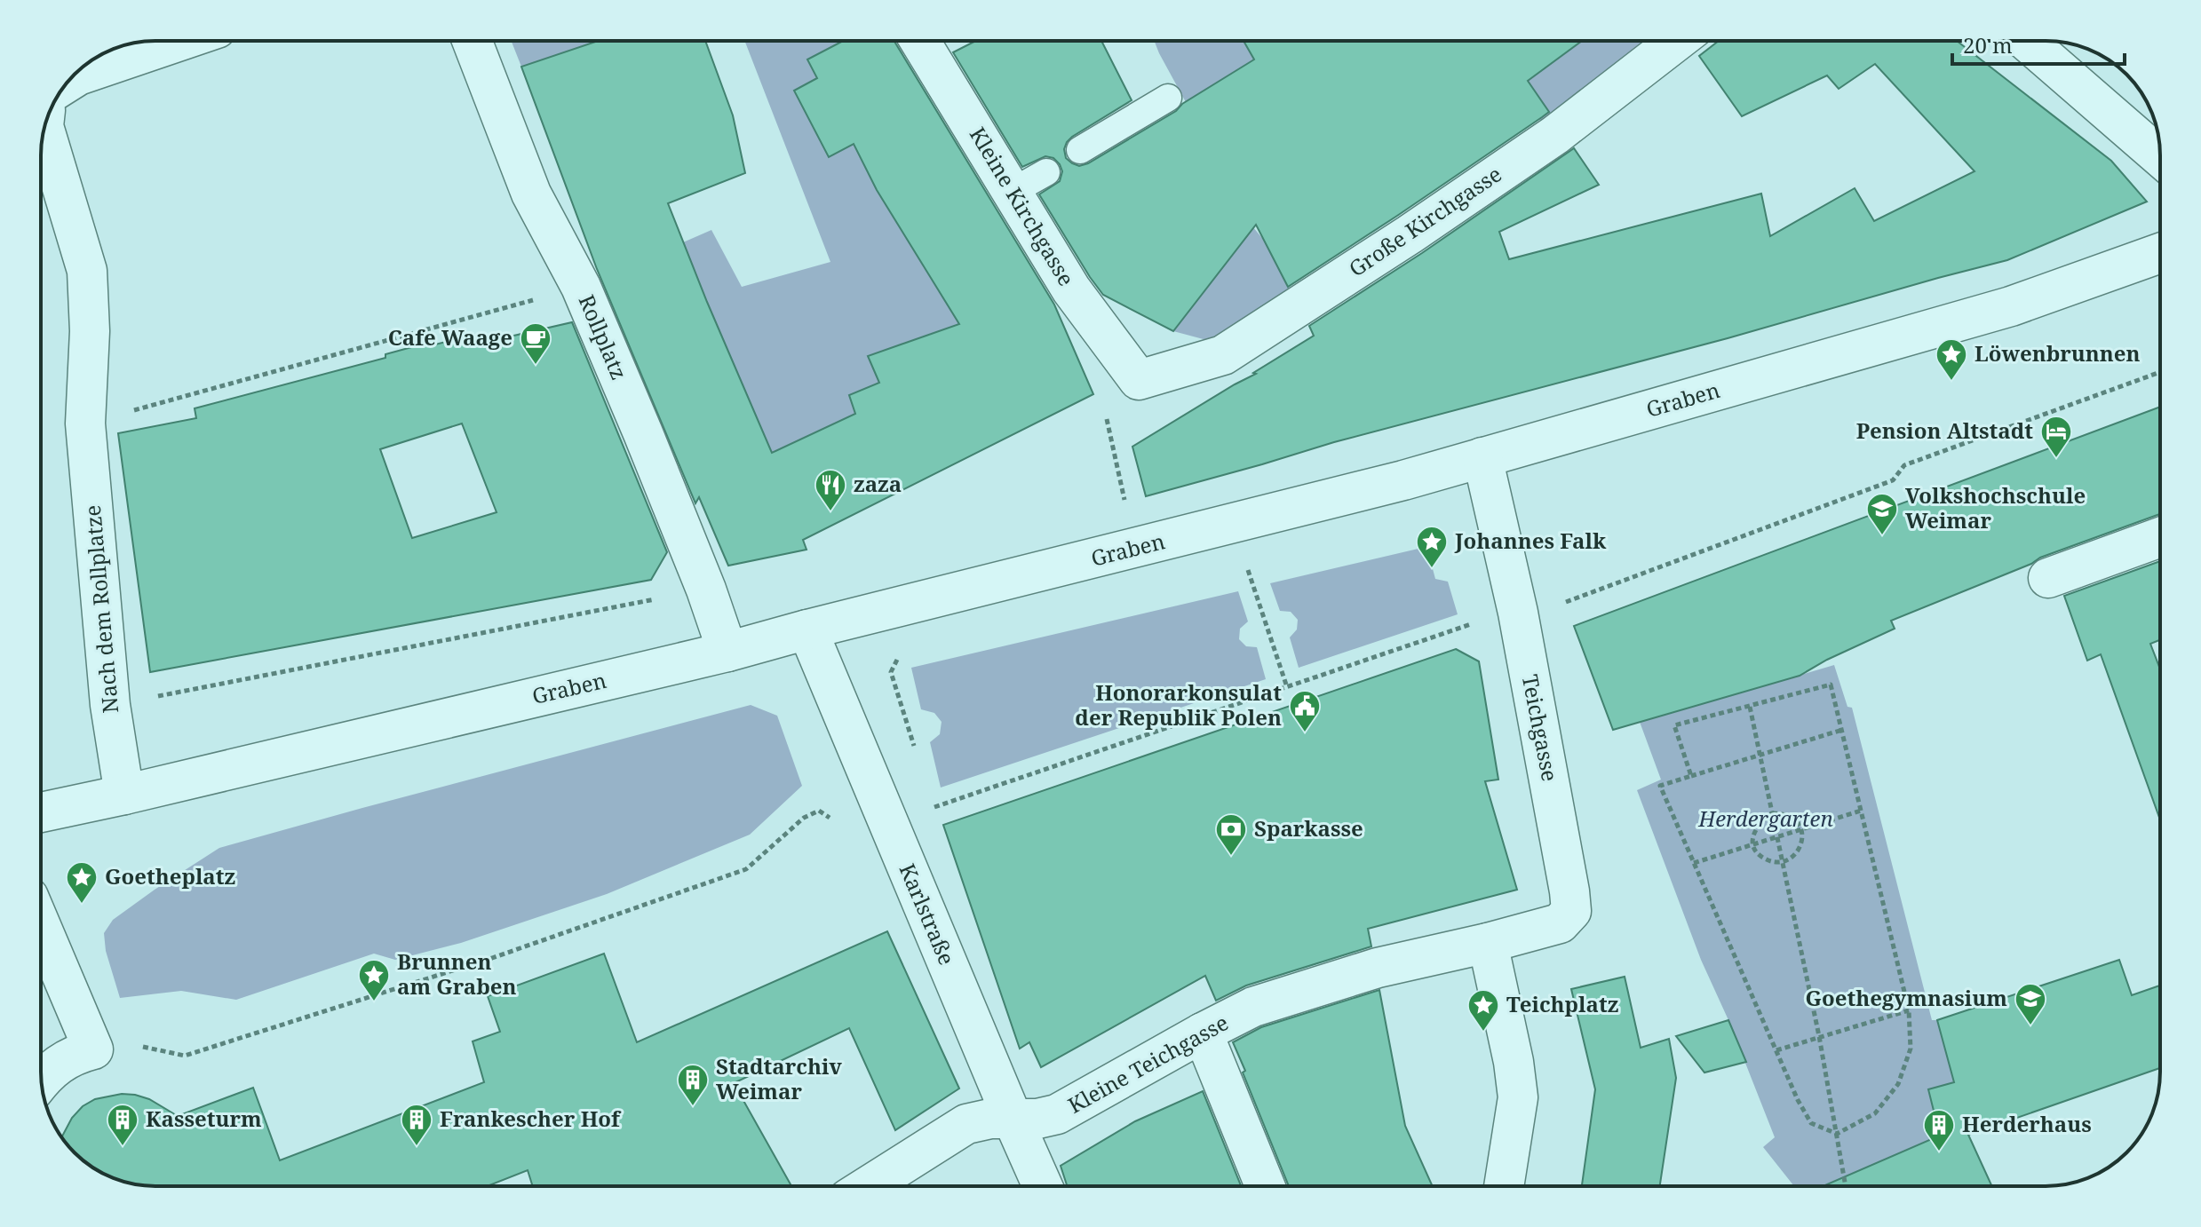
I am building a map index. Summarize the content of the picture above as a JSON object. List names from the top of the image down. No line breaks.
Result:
{"streets":{"street":["Kleine Kirchgasse","Große Kirchgasse","Rollplatz","Graben","Nach dem Rollplatze","Teichgasse","Karlstraße","Kleine Teichgasse"]},"crossings":[["Kleine Kirchgasse","Große Kirchgasse"],["Rollplatz","Graben"],["Graben","Nach dem Rollplatze"],["Graben","Teichgasse"],["Graben","Karlstraße"],["Teichgasse","Kleine Teichgasse"],["Karlstraße","Kleine Teichgasse"]],"parks":["Herdergarten"],"places":{"cafe":["Cafe Waage"],"place":["Löwenbrunnen","Johannes Falk","Goetheplatz","Brunnen am Graben","Teichplatz"],"hotel":["Pension Altstadt"],"restaurant":["zaza"],"school or university":["Volkshochschule Weimar","Goethegymnasium"],"public building":["Honorarkonsulat der Republik Polen"],"bank":["Sparkasse"],"building":["Stadtarchiv Weimar","Kasseturm","Frankescher Hof","Herderhaus"]},"scale_bar":"20 m"}
